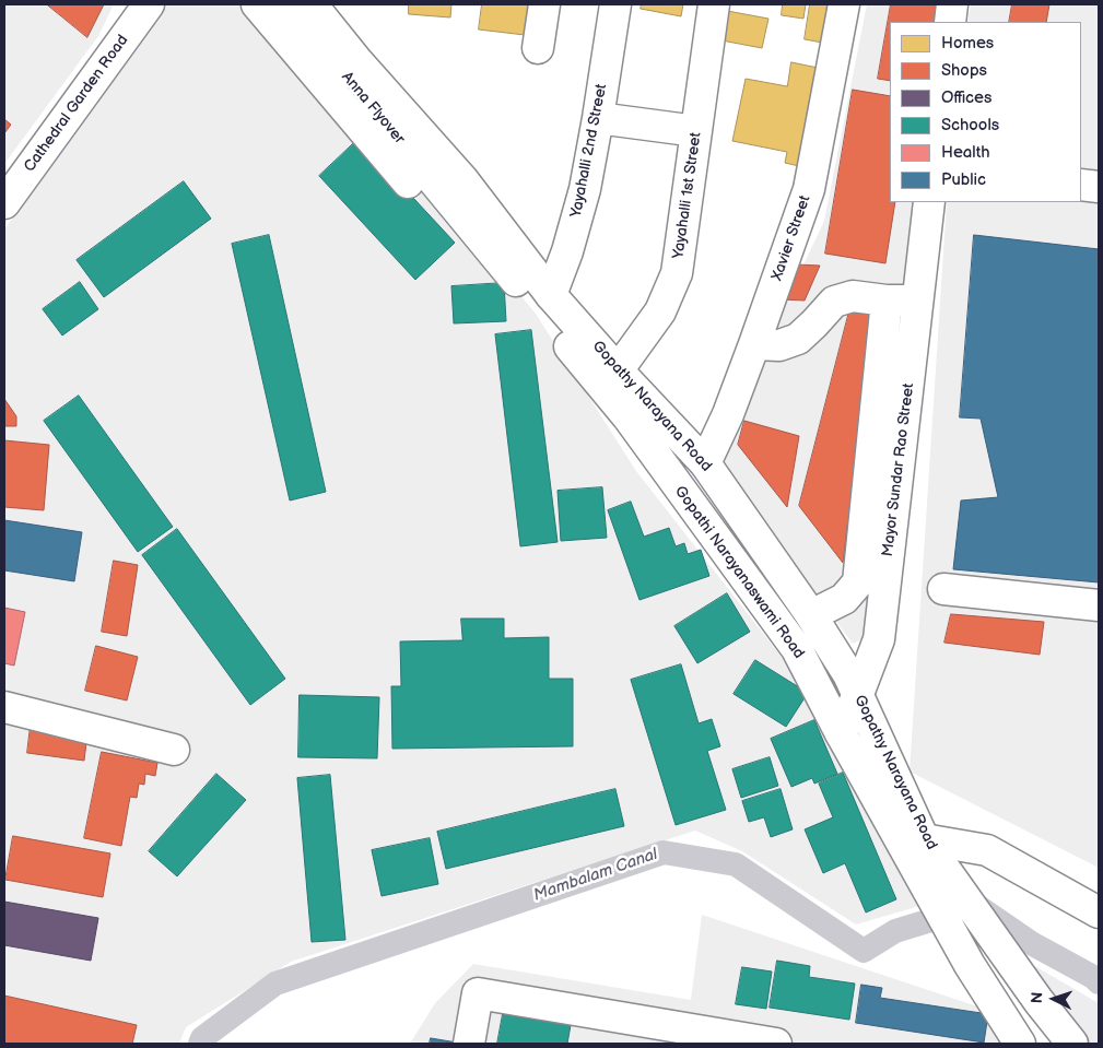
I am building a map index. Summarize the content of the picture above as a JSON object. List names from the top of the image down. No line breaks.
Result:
{"streets":{"main road":["Cathedral Garden Road","Anna Flyover","Yayahalli 2nd Street","Yayahalli 1st Street","Xavier Street","Gopathy Narayana Road","Mayor Sundar Rao Street","Gopathi Narayanaswami Road"]},"crossings":[["Anna Flyover","Gopathi Narayanaswami Road"],["Yayahalli 2nd Street","Gopathy Narayana Road"],["Yayahalli 1st Street","Gopathy Narayana Road"],["Xavier Street","Gopathy Narayana Road"],["Gopathy Narayana Road","Mayor Sundar Rao Street"],["Gopathy Narayana Road","Gopathi Narayanaswami Road"],["Mayor Sundar Rao Street","Gopathi Narayanaswami Road"]],"water":["Mambalam Canal"],"legend":["Homes","Shops","Offices","Schools","Health","Public"],"north":"left"}
